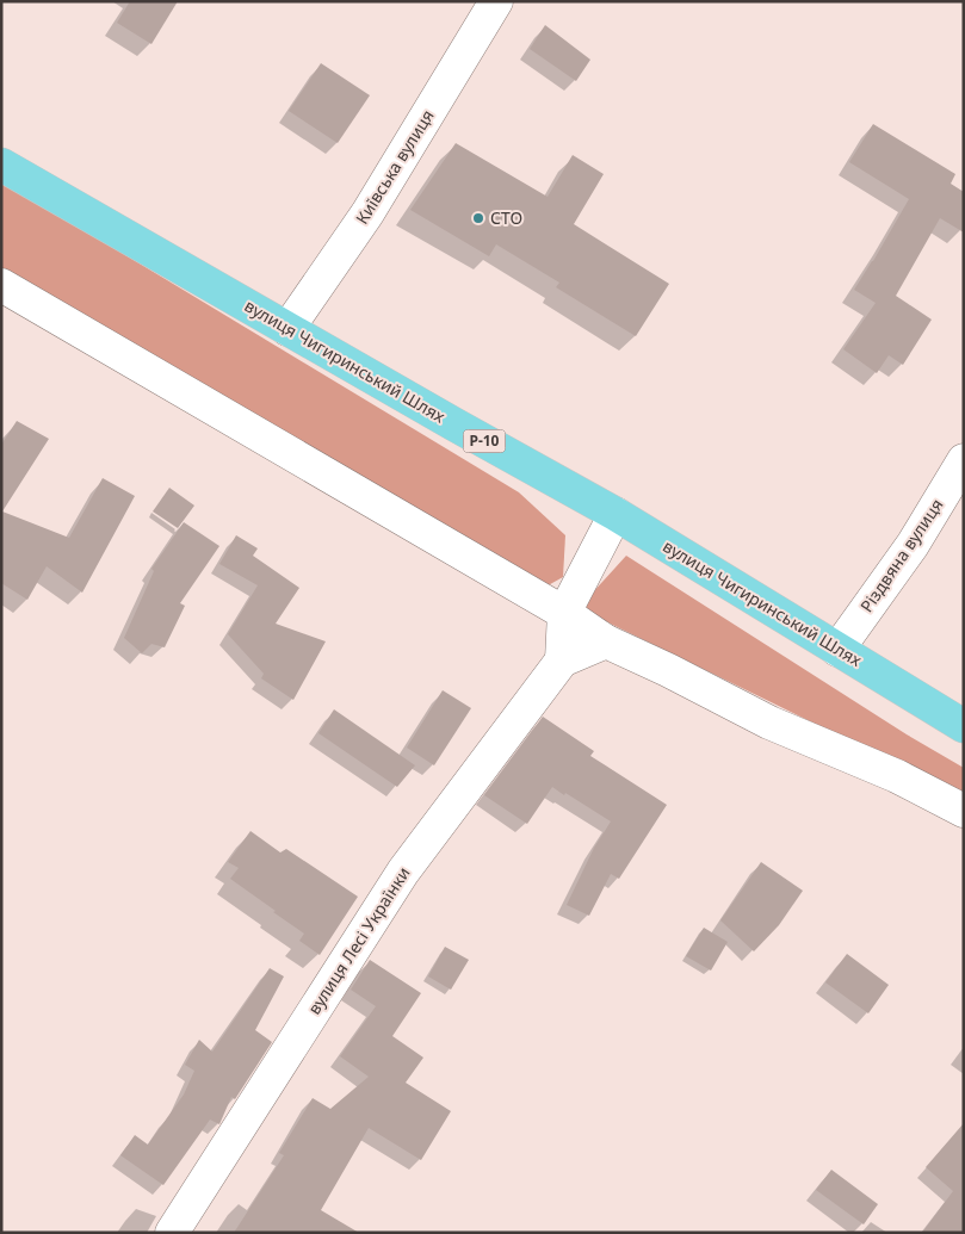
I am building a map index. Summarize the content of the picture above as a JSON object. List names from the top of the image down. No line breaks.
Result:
{"streets":{"main road":["вулиця Чигиринський Шлях","Р-10"],"street":["Київська вулиця","Різдвяна вулиця","вулиця Лесі Українки"]},"crossings":[["Київська вулиця","вулиця Чигиринський Шлях"],["вулиця Чигиринський Шлях","Різдвяна вулиця"]],"places":["СТО"]}
